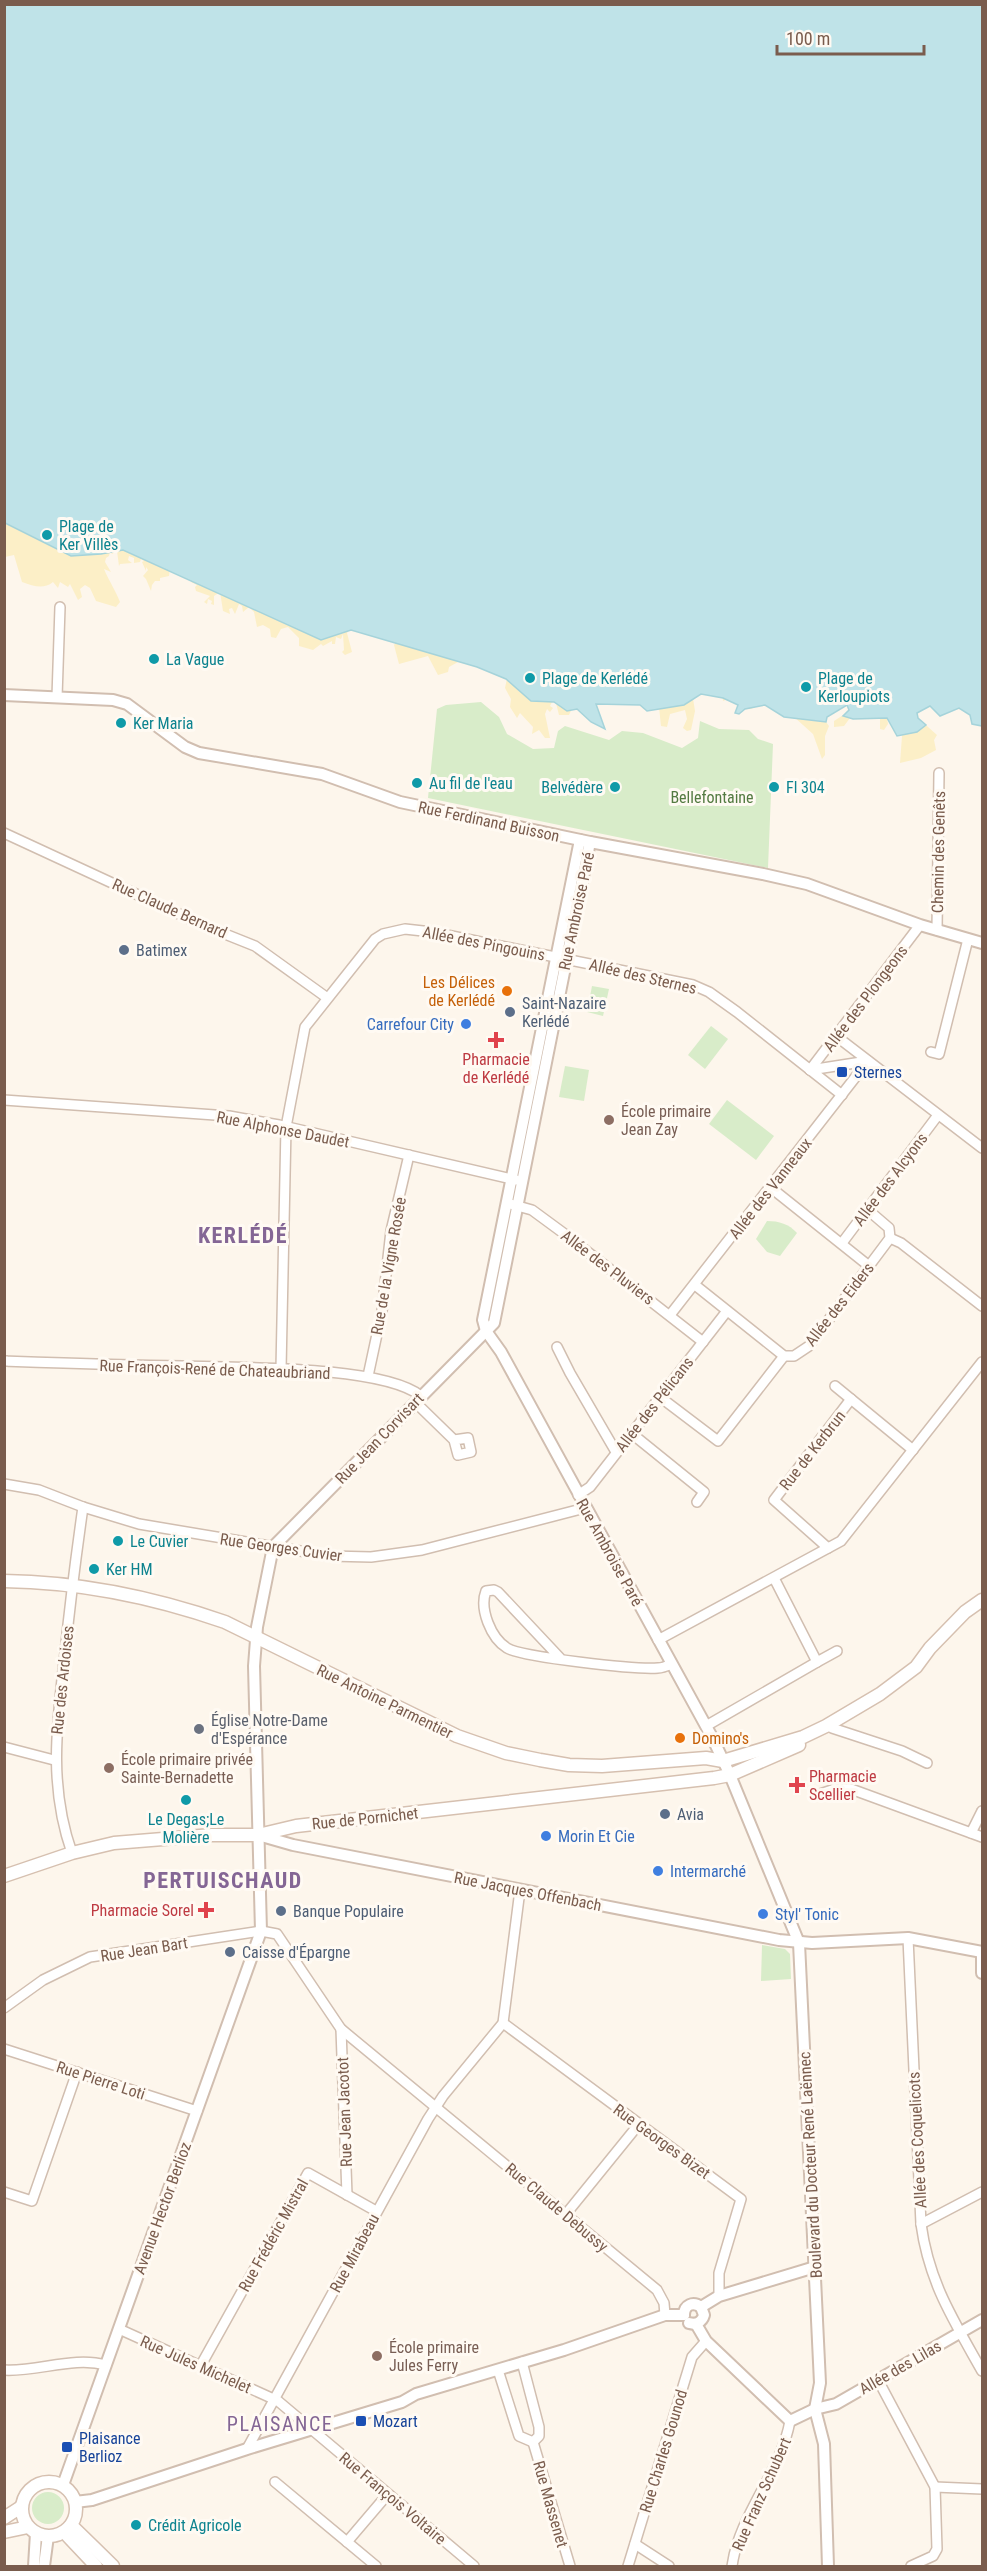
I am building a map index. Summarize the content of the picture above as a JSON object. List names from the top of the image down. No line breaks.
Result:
{"streets":{"main road":["Rue Antoine Parmentier","Rue de Pornichet"],"street":["Rue Ferdinand Buisson","Chemin des Genêts","Rue Claude Bernard","Rue Ambroise Paré","Allée des Pingouins","Allée des Sternes","Allée des Plongeons","Rue Alphonse Daudet","Allée des Alcyons","Allée des Vanneaux","Rue de la Vigne Rosée","Allée des Pluviers","Allée des Eiders","Rue François-René de Chateaubriand","Allée des Pélicans","Rue Jean Corvisart","Rue de Kerbrun","Rue Georges Cuvier","Rue des Ardoises","Rue Jacques Offenbach","Rue Jean Bart","Rue Pierre Loti","Rue Jean Jacotot","Allée des Coquelicots","Rue Georges Bizet","Boulevard du Docteur René Laënnec","Rue Claude Debussy","Avenue Hector Berlioz","Rue Frédéric Mistral","Rue Mirabeau","Rue Jules Michelet","Allée des Lilas","Rue Charles Gounod","Rue Franz Schubert","Rue François Voltaire","Rue Massenet"]},"crossings":[["Rue Ferdinand Buisson","Chemin des Genêts"],["Rue Ferdinand Buisson","Rue Ambroise Paré"],["Rue Ferdinand Buisson","Allée des Plongeons"],["Rue Claude Bernard","Allée des Pingouins"],["Rue Ambroise Paré","Allée des Pingouins"],["Rue Ambroise Paré","Allée des Sternes"],["Rue Ambroise Paré","Rue Alphonse Daudet"],["Rue Ambroise Paré","Allée des Pluviers"],["Rue Ambroise Paré","Allée des Pélicans"],["Rue Ambroise Paré","Rue Jean Corvisart"],["Rue Ambroise Paré","Rue Georges Cuvier"],["Rue Ambroise Paré","Rue Antoine Parmentier"],["Rue Ambroise Paré","Rue de Pornichet"],["Rue Ambroise Paré","Boulevard du Docteur René Laënnec"],["Allée des Pingouins","Allée des Sternes"],["Allée des Pingouins","Rue Alphonse Daudet"],["Allée des Pingouins","Rue François-René de Chateaubriand"],["Allée des Sternes","Allée des Plongeons"],["Allée des Sternes","Allée des Vanneaux"],["Rue Alphonse Daudet","Rue de la Vigne Rosée"],["Allée des Vanneaux","Allée des Pluviers"],["Allée des Vanneaux","Allée des Eiders"],["Rue de la Vigne Rosée","Rue François-René de Chateaubriand"],["Allée des Pluviers","Allée des Pélicans"],["Allée des Eiders","Allée des Pélicans"],["Rue François-René de Chateaubriand","Rue Jean Corvisart"],["Rue Jean Corvisart","Rue Georges Cuvier"],["Rue Georges Cuvier","Rue des Ardoises"],["Rue des Ardoises","Rue Antoine Parmentier"],["Rue des Ardoises","Rue de Pornichet"],["Rue de Pornichet","Rue Jacques Offenbach"],["Rue de Pornichet","Boulevard du Docteur René Laënnec"],["Rue Jacques Offenbach","Allée des Coquelicots"],["Rue Jacques Offenbach","Boulevard du Docteur René Laënnec"],["Rue Jean Bart","Rue Claude Debussy"],["Rue Jean Bart","Avenue Hector Berlioz"],["Rue Pierre Loti","Avenue Hector Berlioz"],["Rue Jean Jacotot","Rue Claude Debussy"],["Rue Jean Jacotot","Rue Frédéric Mistral"],["Allée des Coquelicots","Allée des Lilas"],["Rue Georges Bizet","Rue Mirabeau"],["Boulevard du Docteur René Laënnec","Allée des Lilas"],["Rue Claude Debussy","Avenue Hector Berlioz"],["Rue Claude Debussy","Rue Mirabeau"],["Avenue Hector Berlioz","Rue Jules Michelet"],["Rue Frédéric Mistral","Rue Mirabeau"],["Rue Frédéric Mistral","Rue Jules Michelet"],["Rue Mirabeau","Rue Jules Michelet"],["Rue Jules Michelet","Rue François Voltaire"],["Allée des Lilas","Rue Franz Schubert"]],"districts":["KERLÉDÉ","PERTUISCHAUD","PLAISANCE"],"parks":["Bellefontaine"],"places":{"other":["Plage de Ker Villès","La Vague","Plage de Kerlédé","Plage de Kerloupiots","Ker Maria","Au fil de l'eau","Belvédère","Fl 304","Batimex","Les Délices de Kerlédé","Saint-Nazaire Kerlédé","Carrefour City","École primaire Jean Zay","Le Cuvier","Ker HM","Église Notre-Dame d'Espérance","Domino's","École primaire privée Sainte-Bernadette","Le Degas;Le Molière","Avia","Morin Et Cie","Intermarché","Banque Populaire","Styl' Tonic","Caisse d'Épargne","École primaire Jules Ferry","Crédit Agricole"],"health":["Pharmacie de Kerlédé","Pharmacie Scellier","Pharmacie Sorel"],"transit":["Sternes","Mozart","Plaisance Berlioz"]},"scale_bar":"100 m"}
